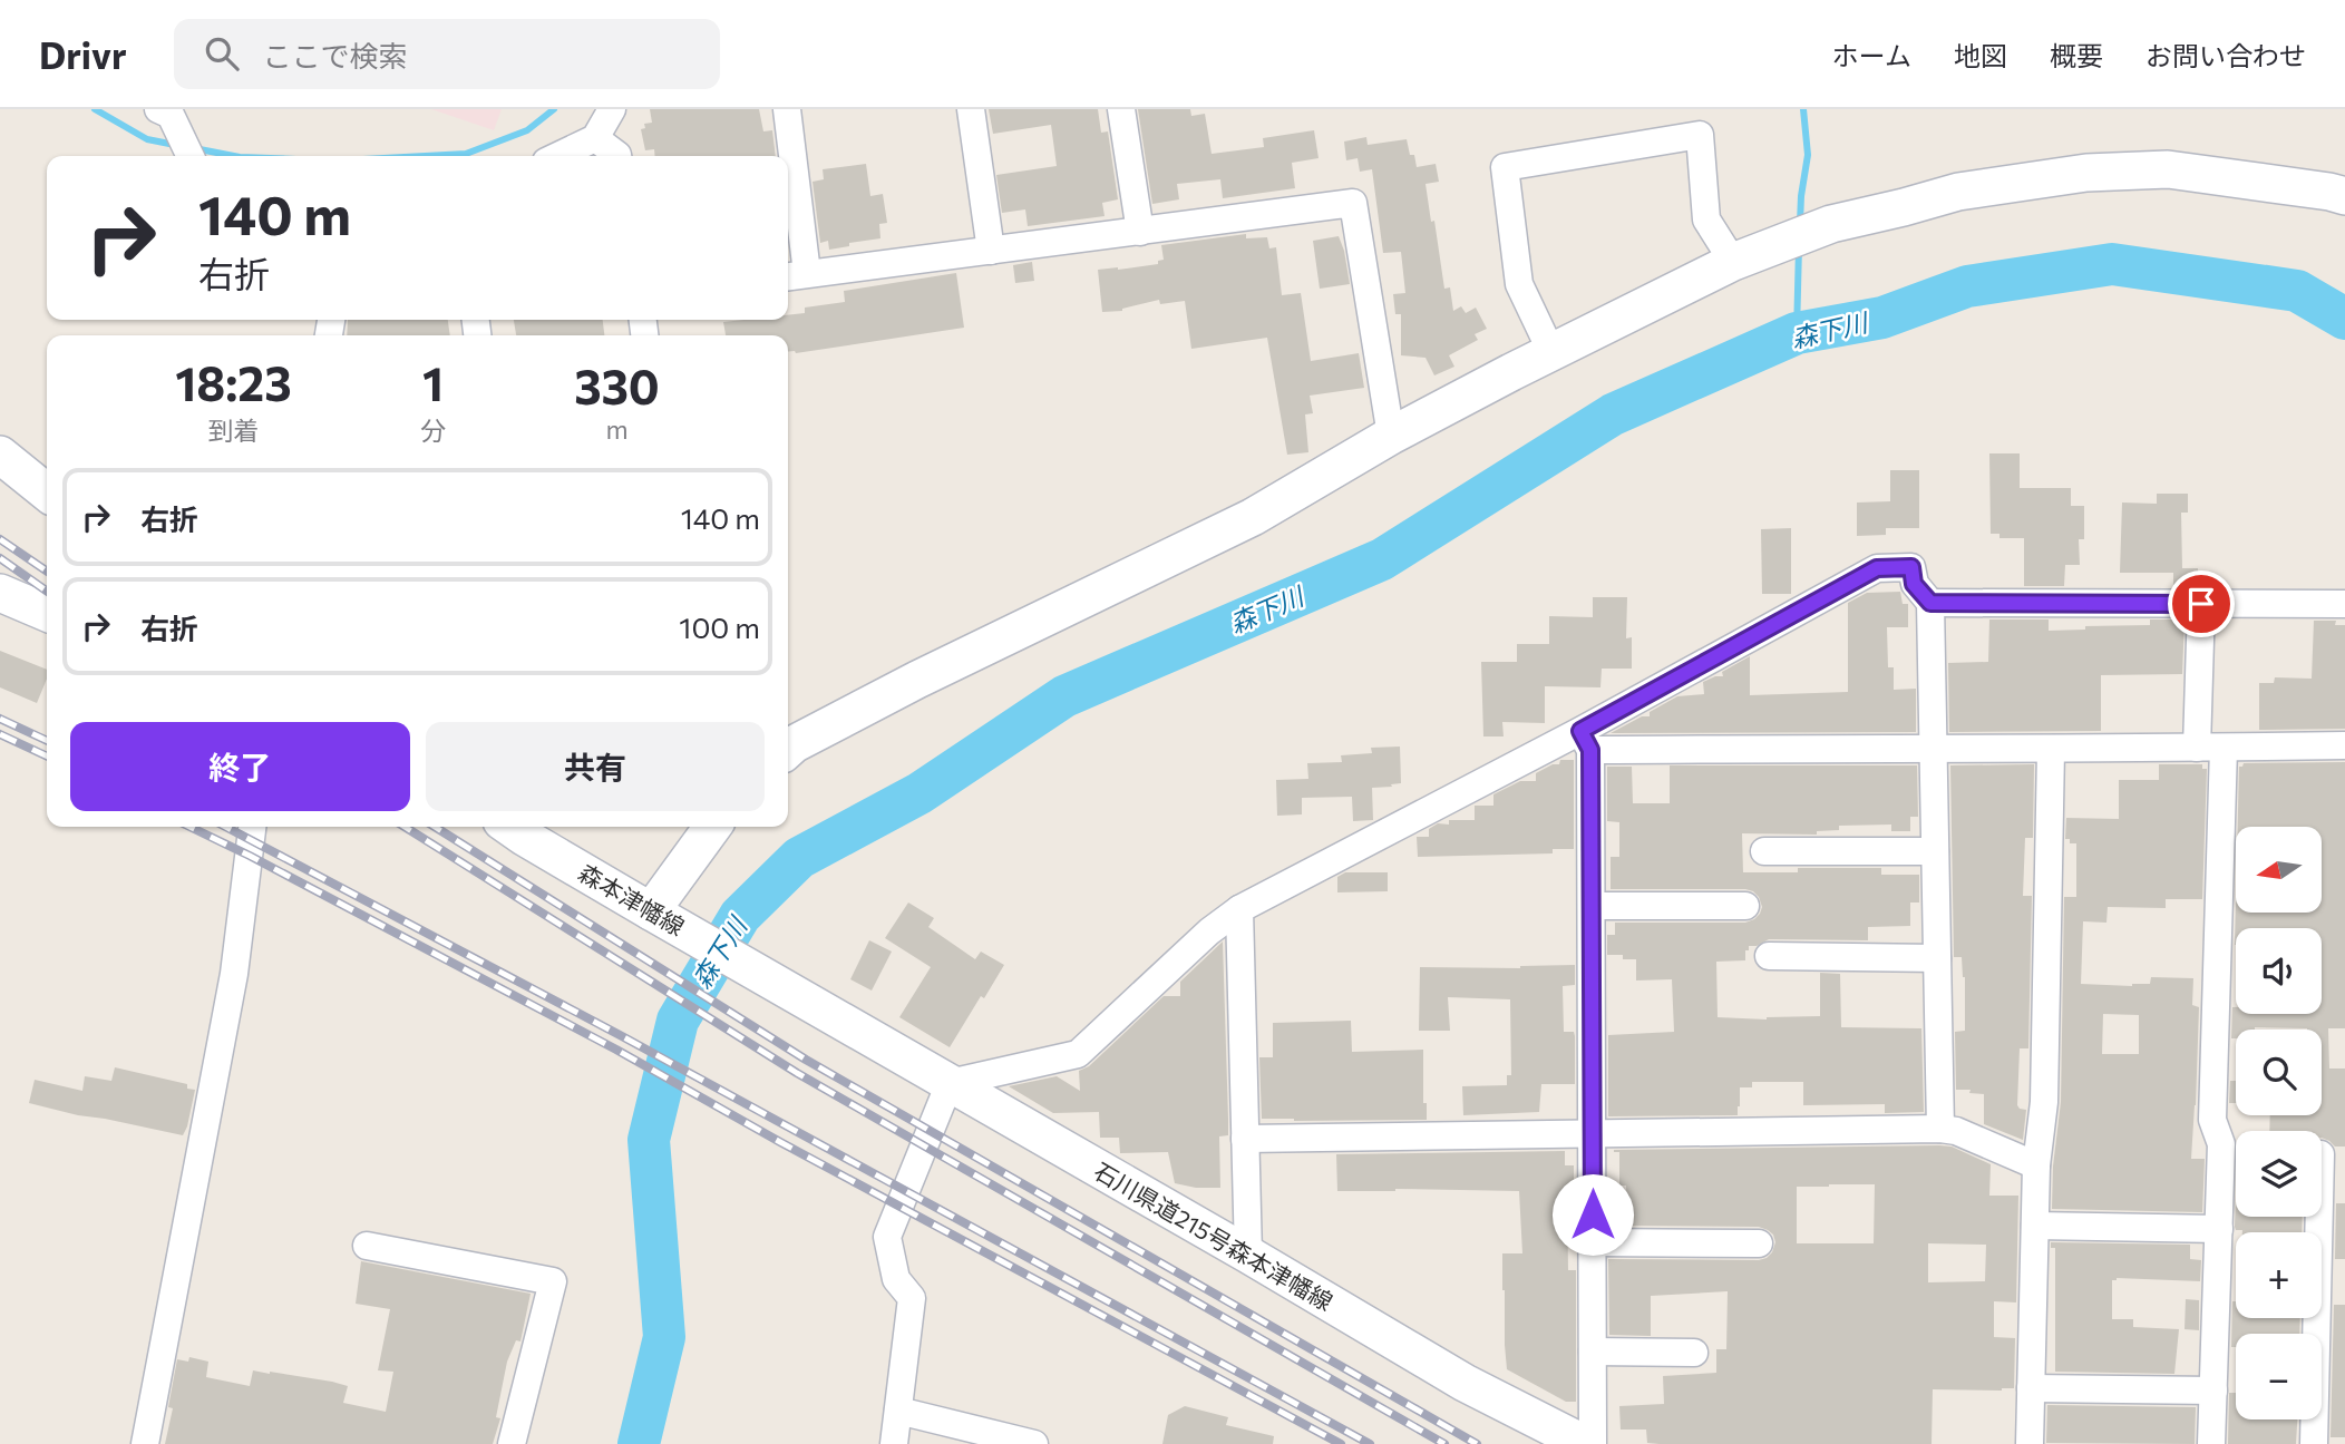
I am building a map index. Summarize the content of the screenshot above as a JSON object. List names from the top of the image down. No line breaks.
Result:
{"streets":{"street":["森本津幡線","石川県道215号森本津幡線"]},"crossings":[["森本津幡線","石川県道215号森本津幡線"]],"water":["森下川"],"north":"left","page":{"header":"Drivr","search":"ここで検索","nav":["ホーム","地図","概要","お問い合わせ"],"turn":["140 m","右折"],"eta":["18:23","到着","1","分","330","m"],"list":[{"name":"右折","value":"140 m"},{"name":"右折","value":"100 m"}],"buttons":["終了","共有"],"map_buttons":["+","−"]}}
